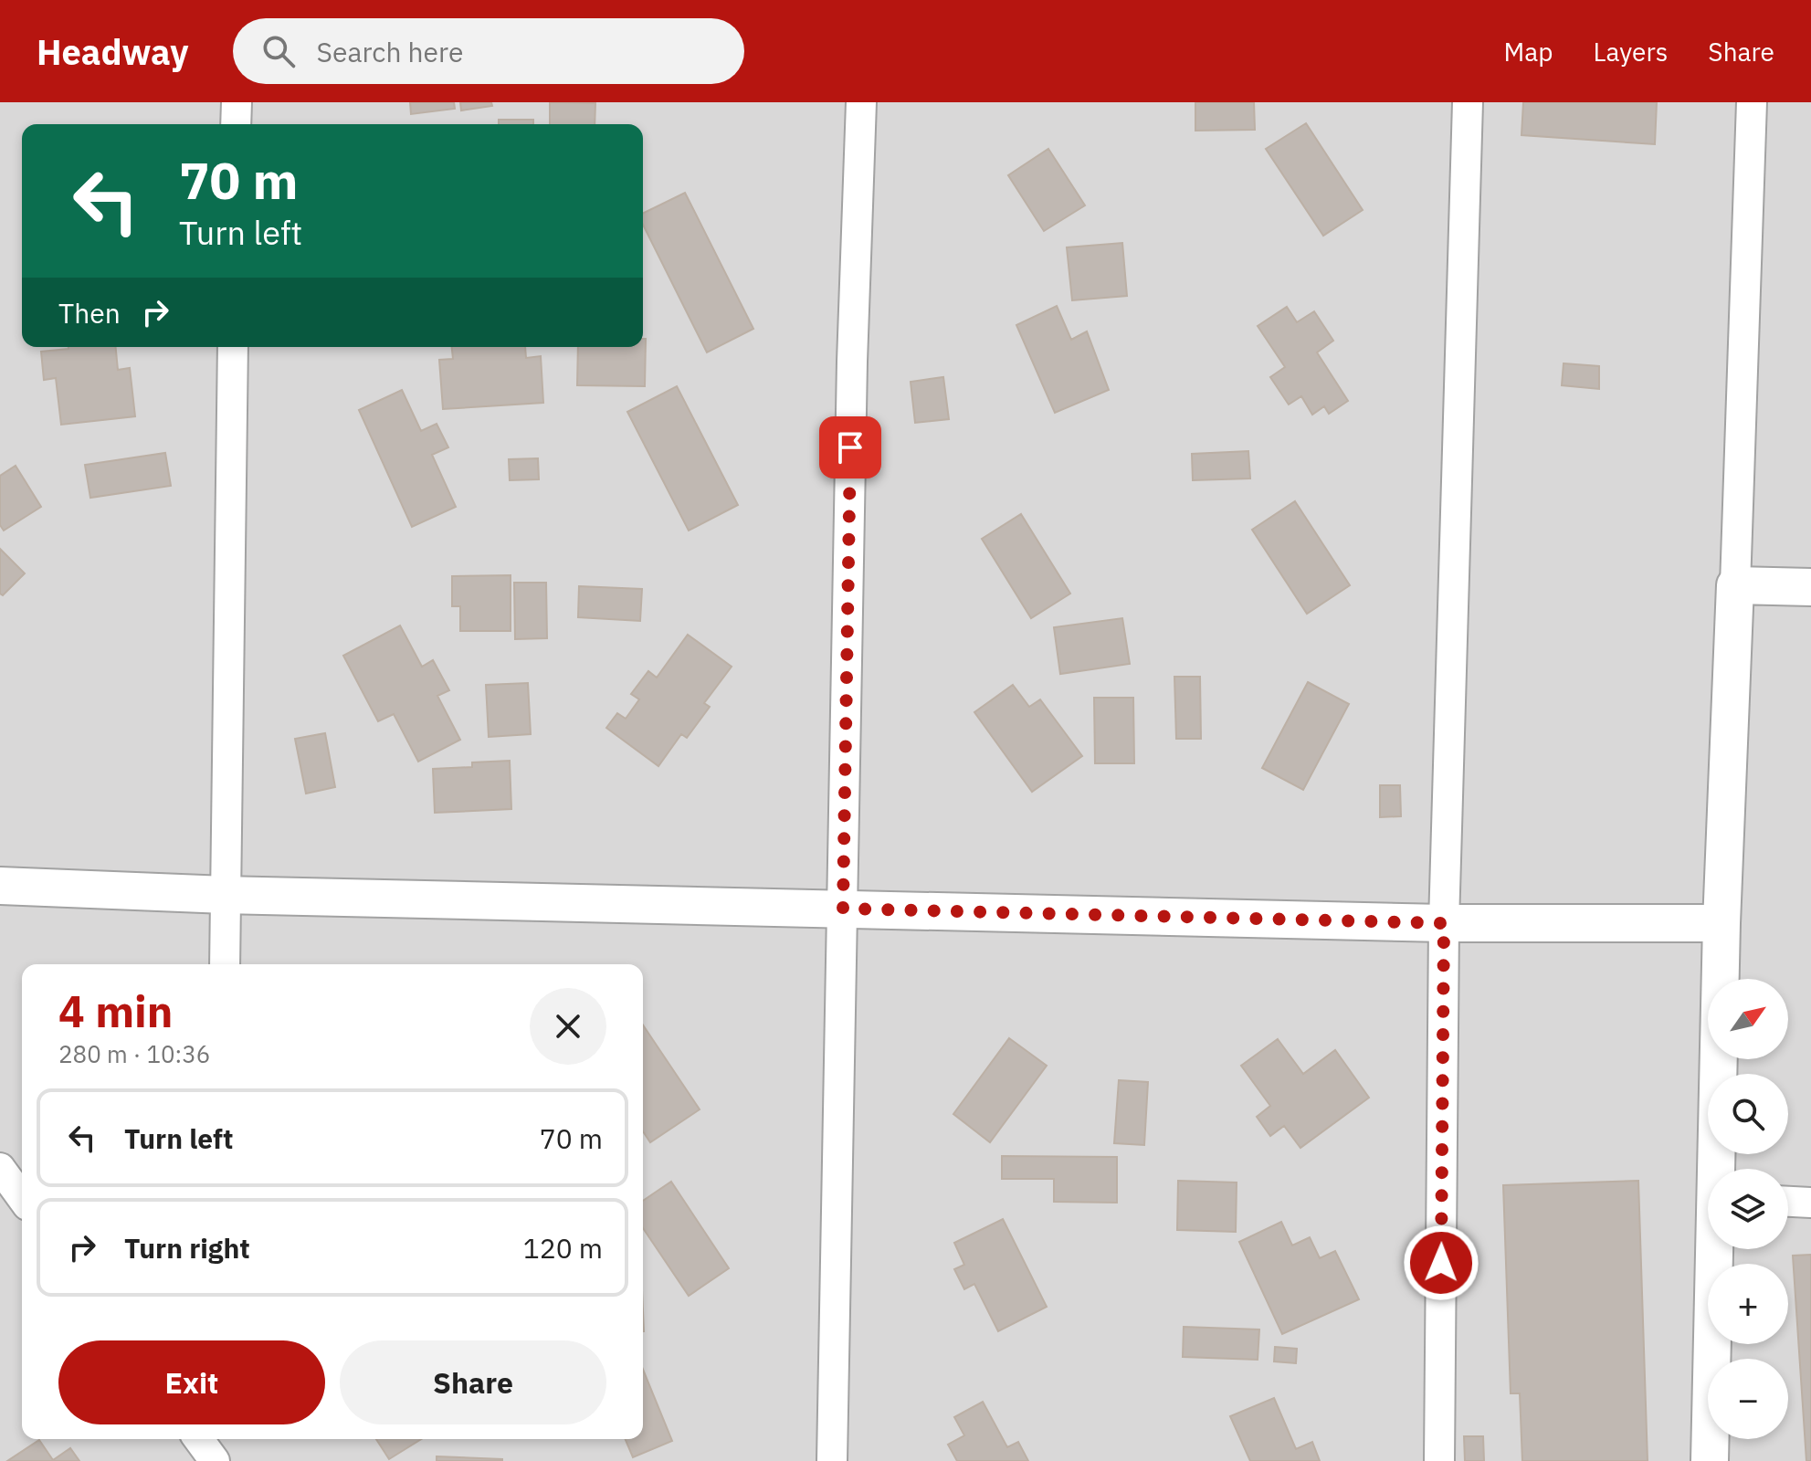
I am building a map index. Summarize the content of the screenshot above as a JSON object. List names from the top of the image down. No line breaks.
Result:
{"north":"top right","page":{"header":"Headway","search":"Search here","nav":["Map","Layers","Share"],"turn":["70 m","Turn left"],"then":"Then","heading":["4 min","280 m · 10:36"],"map_buttons":["+","−"],"list":[{"name":"Turn left","value":"70 m"},{"name":"Turn right","value":"120 m"}],"buttons":["Exit","Share"]}}
